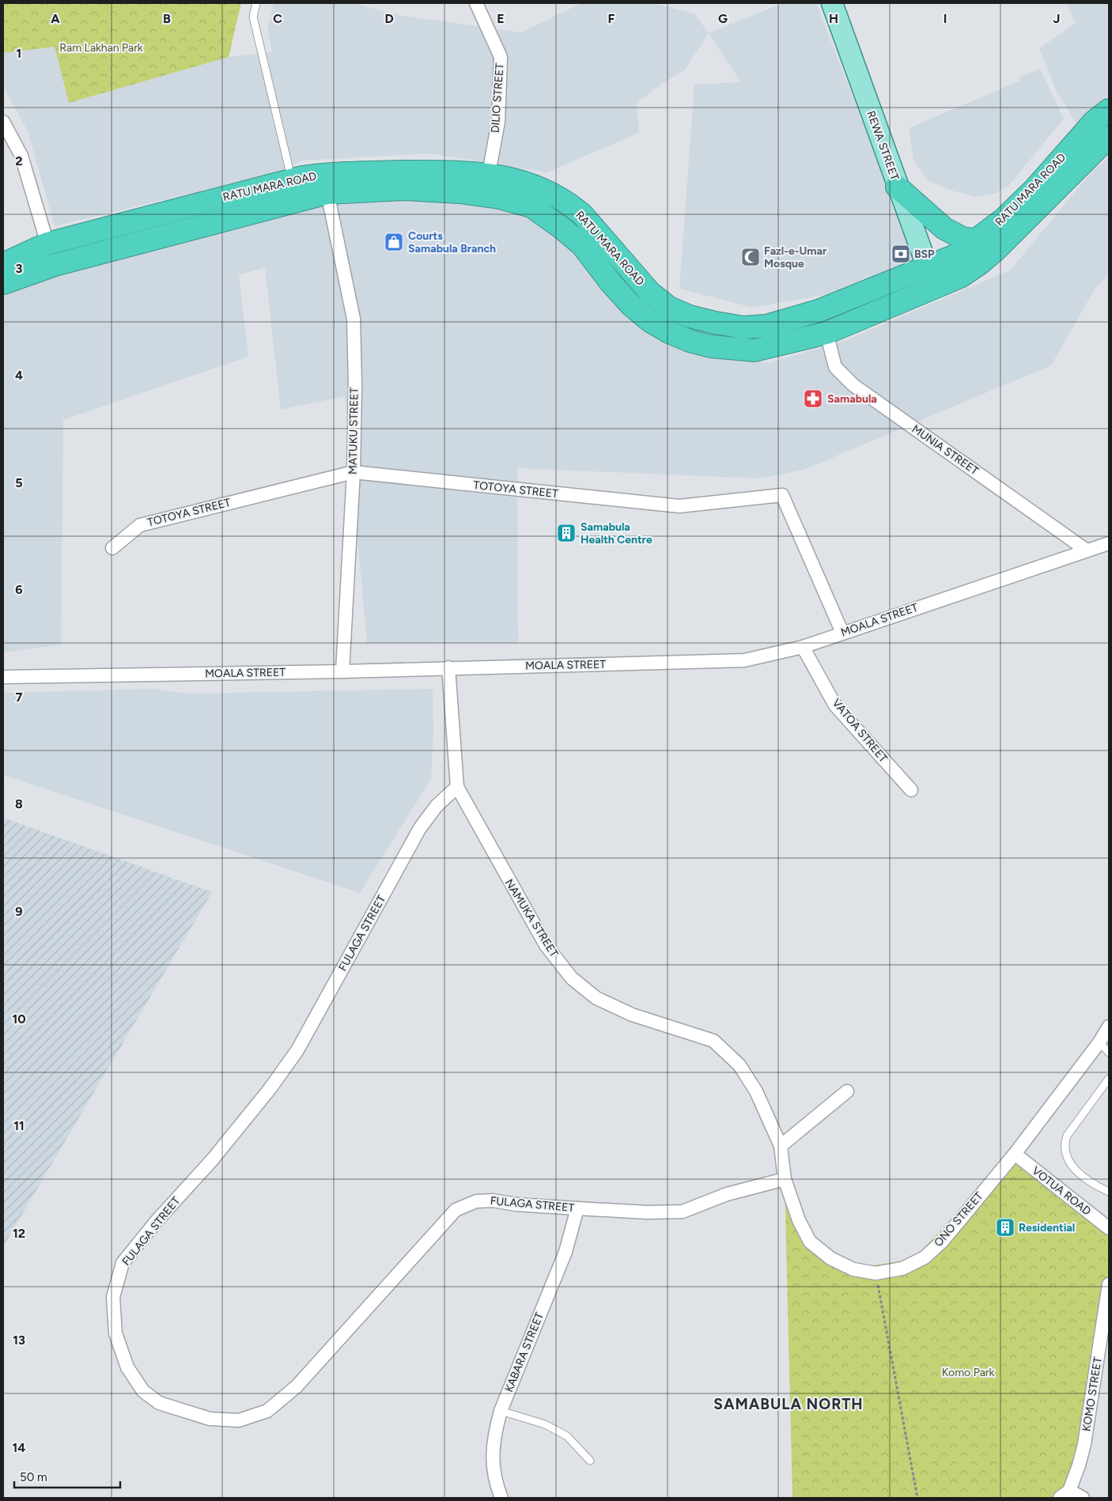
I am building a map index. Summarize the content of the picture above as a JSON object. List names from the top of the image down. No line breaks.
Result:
{"streets":{"highway":["RATU MARA ROAD"],"main road":["REWA STREET"],"street":["DILIO STREET","MATUKU STREET","MUNIA STREET","TOTOYA STREET","MOALA STREET","VATOA STREET","NAMUKA STREET","FULAGA STREET","VOTUA ROAD","ONO STREET","KABARA STREET","KOMO STREET"]},"crossings":[["DILIO STREET","RATU MARA ROAD"],["REWA STREET","RATU MARA ROAD"],["RATU MARA ROAD","MATUKU STREET"],["RATU MARA ROAD","MUNIA STREET"],["MATUKU STREET","TOTOYA STREET"],["MATUKU STREET","MOALA STREET"],["MUNIA STREET","MOALA STREET"],["TOTOYA STREET","MOALA STREET"],["MOALA STREET","VATOA STREET"],["MOALA STREET","NAMUKA STREET"],["NAMUKA STREET","FULAGA STREET"],["NAMUKA STREET","ONO STREET"],["FULAGA STREET","ONO STREET"],["FULAGA STREET","KABARA STREET"],["VOTUA ROAD","ONO STREET"]],"districts":["SAMABULA NORTH"],"parks":["Ram Lakhan Park","Komo Park"],"places":{"shop":["Courts Samabula Branch"],"bank":["BSP"],"mosque":["Fazl-e-Umar Mosque"],"pharmacy":["Samabula"],"building":["Samabula Health Centre","Residential"]},"scale_bar":"50 m","grid":{"columns":["A","B","C","D","E","F","G","H","I","J"],"rows":["1","2","3","4","5","6","7","8","9","10","11","12","13","14"]}}
